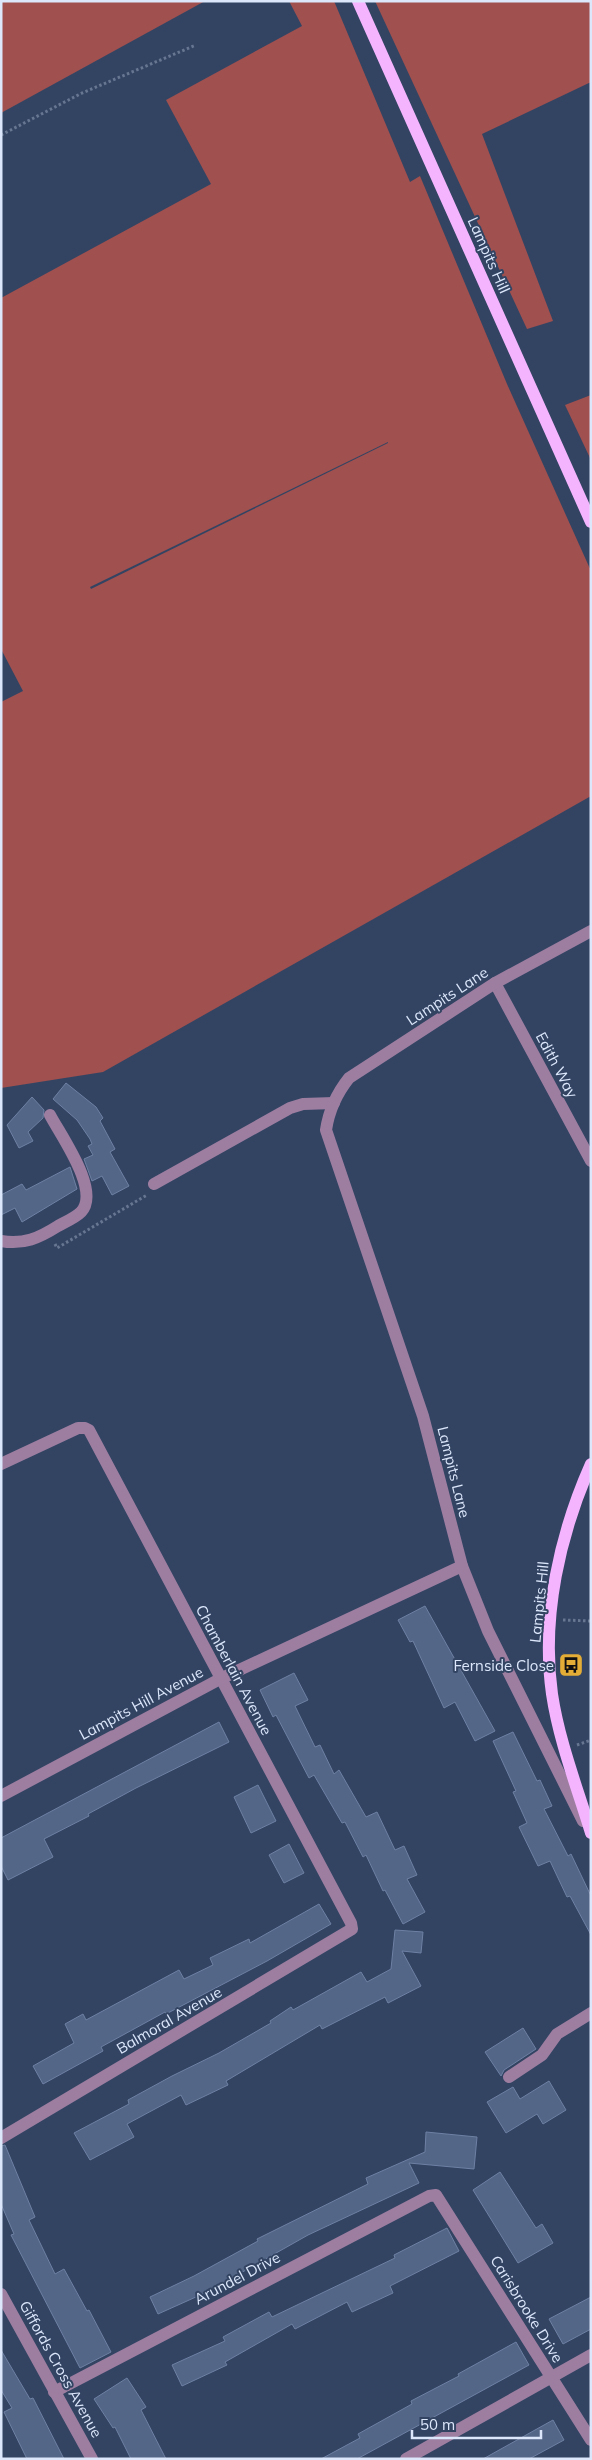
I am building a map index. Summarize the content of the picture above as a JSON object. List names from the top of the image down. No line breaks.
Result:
{"streets":{"main road":["Lampits Hill"],"street":["Lampits Lane","Edith Way","Chamberlain Avenue","Lampits Hill Avenue","Balmoral Avenue","Arundel Drive","Carisbrooke Drive","Giffords Cross Avenue"]},"crossings":[["Lampits Hill","Lampits Lane"],["Lampits Lane","Edith Way"],["Lampits Lane","Lampits Hill Avenue"],["Chamberlain Avenue","Lampits Hill Avenue"],["Chamberlain Avenue","Balmoral Avenue"],["Arundel Drive","Carisbrooke Drive"],["Arundel Drive","Giffords Cross Avenue"]],"places":{"bus stop":["Fernside Close"]},"scale_bar":"50 m"}
